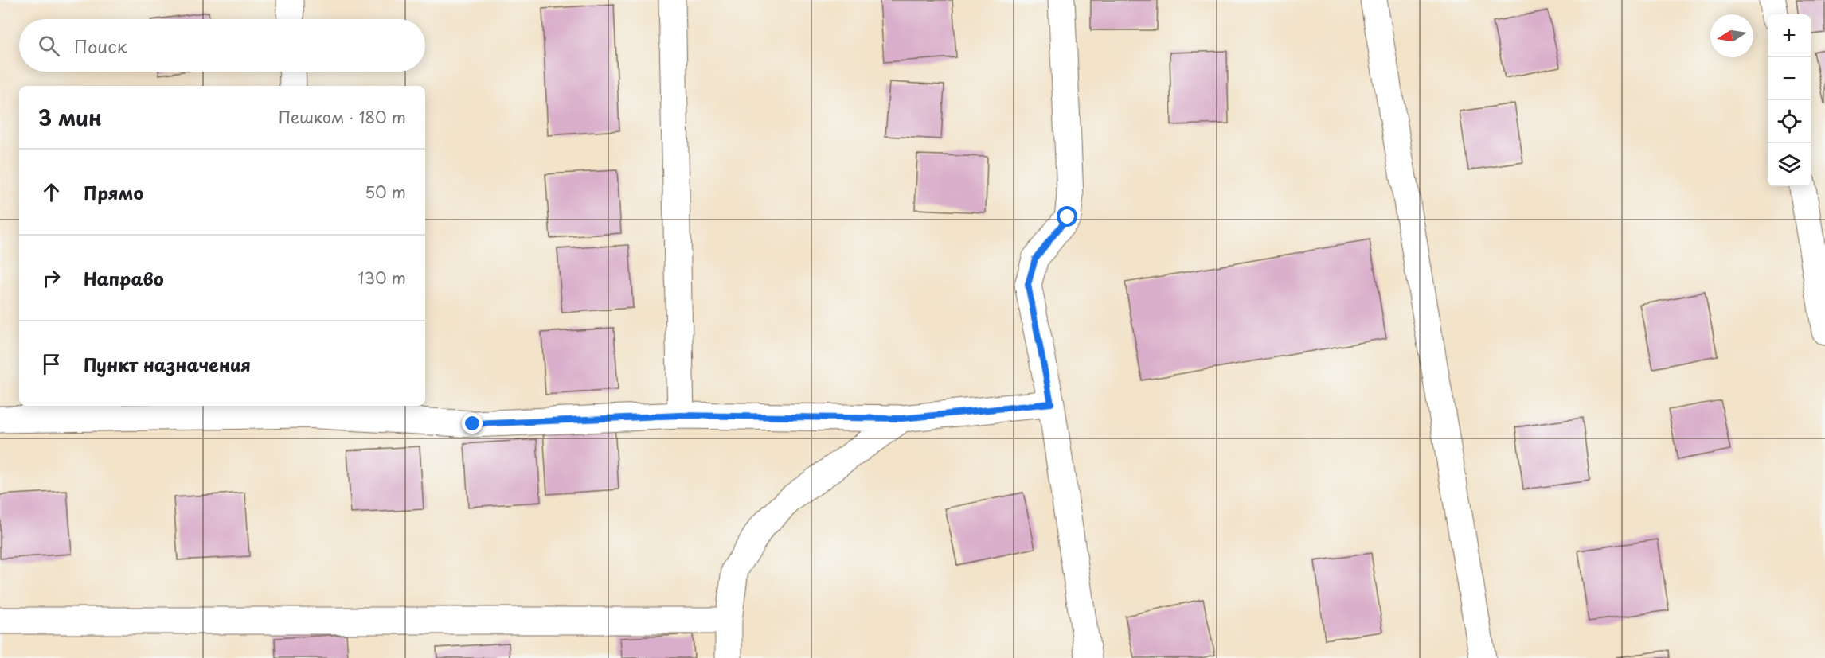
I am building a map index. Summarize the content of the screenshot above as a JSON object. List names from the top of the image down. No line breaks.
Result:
{"north":"left","page":{"map_buttons":["+","−"],"search":"Поиск","heading":["3 мин","Пешком · 180 m"],"list":[["Прямо","50 m"],["Направо","130 m"],"Пункт назначения"]}}
